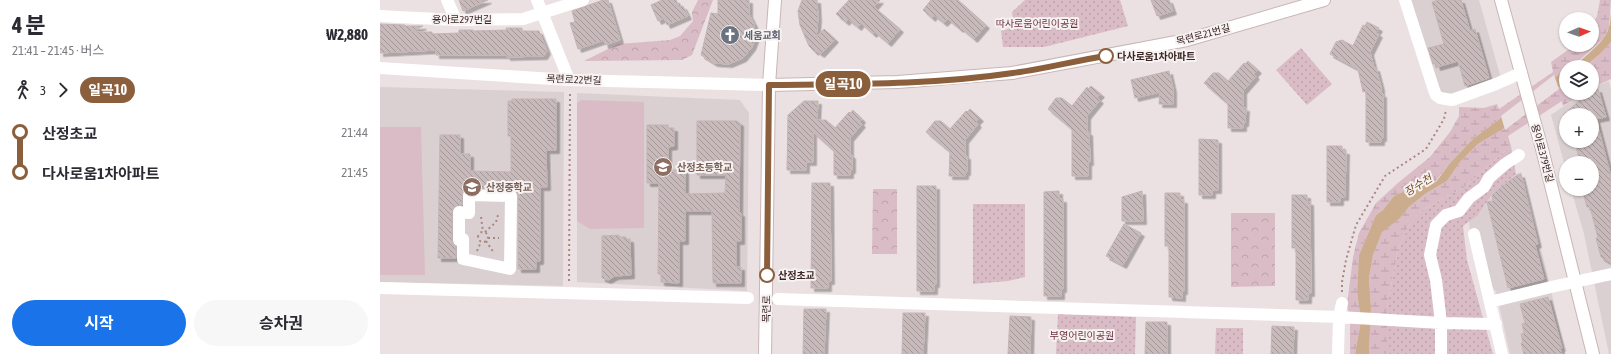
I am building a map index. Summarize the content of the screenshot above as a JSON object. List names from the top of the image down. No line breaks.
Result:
{"streets":{"street":["용아로297번길","목련로21번길","목련로22번길","용아로379번길","목련로"]},"crossings":[["목련로21번길","목련로22번길"],["목련로21번길","목련로"],["목련로22번길","목련로"]],"water":["장수천"],"parks":["따사로움어린이공원","부영어린이공원"],"places":{"church":["세움교회"],"other":["다사로움1차아파트","산정초교"],"school or university":["산정초등학교","산정중학교"]},"lines":["bus line 일곡10"],"north":"right","page":{"heading":["4 분","21:41 – 21:45 · 버스","₩2,880"],"on_map":"일곡10","map_buttons":["+","−"],"legs":["3","일곡10"],"list":[{"name":"산정초교","value":"21:44"},{"name":"다사로움1차아파트","value":"21:45"}],"buttons":["시작","승차권"]}}
